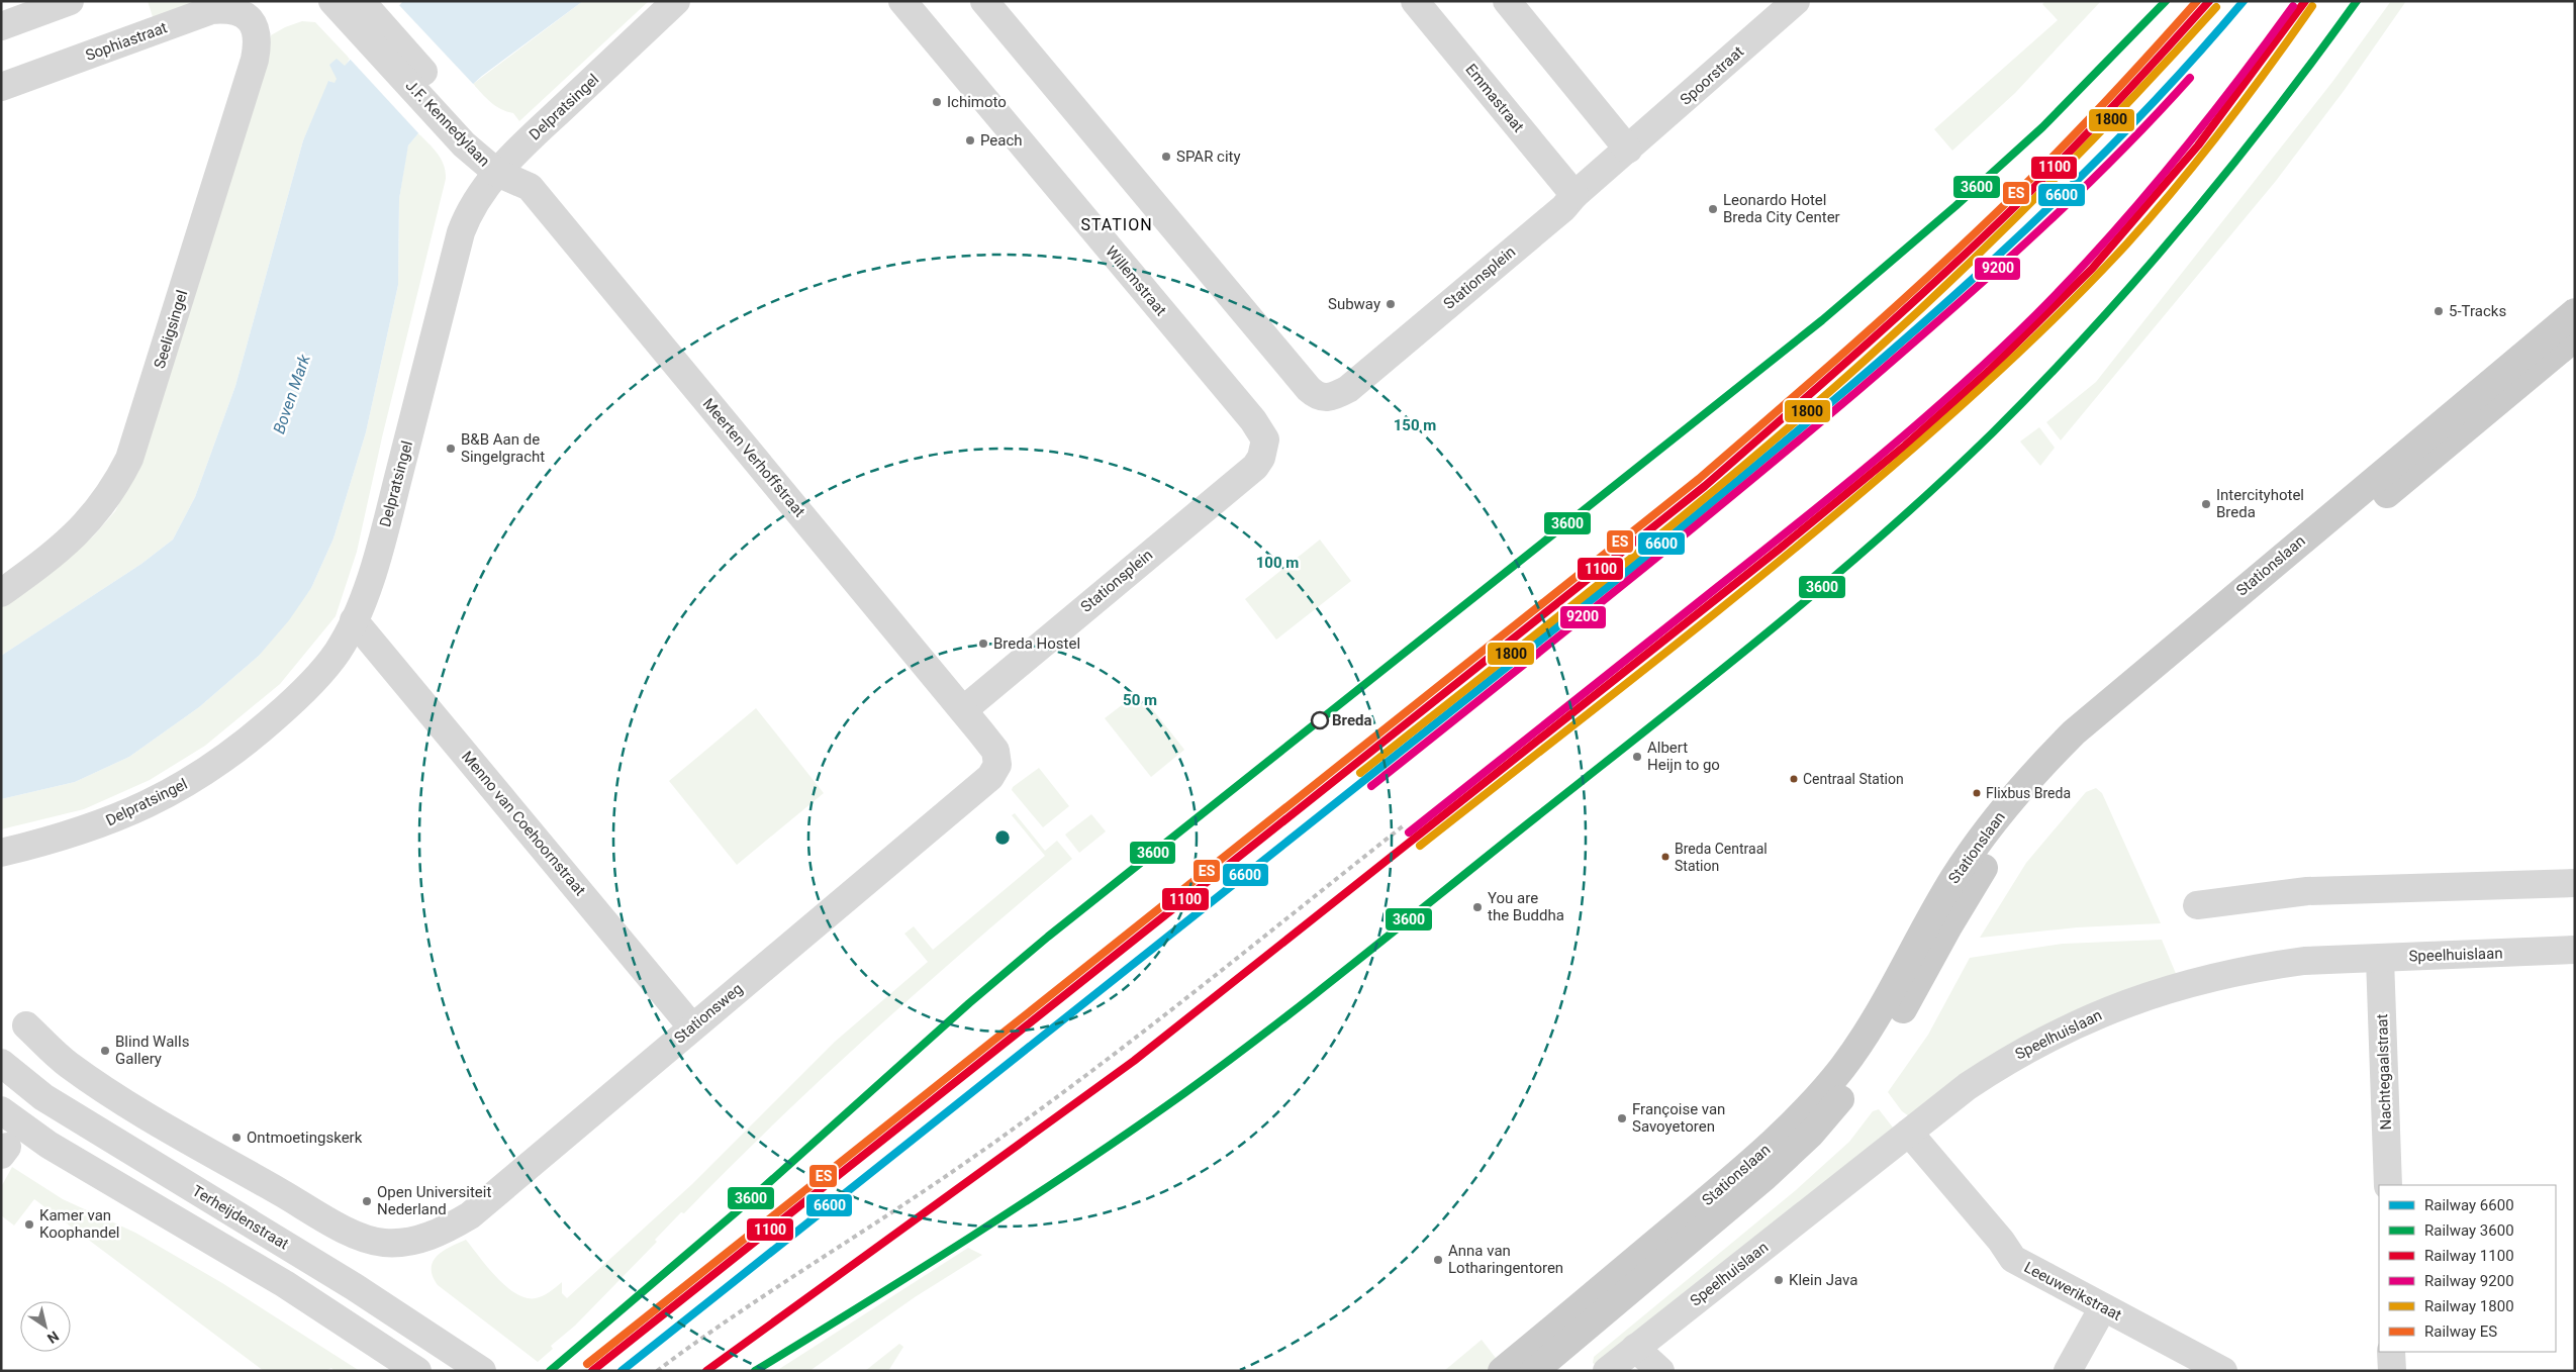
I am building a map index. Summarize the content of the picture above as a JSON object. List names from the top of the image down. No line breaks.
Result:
{"streets":{"main road":["Stationslaan"],"street":["Sophiastraat","Spoorstraat","Emmastraat","Delpratsingel","J.F. Kennedylaan","Stationsplein","Willemstraat","Seeligsingel","Meerten Verhoffstraat","Menno van Coehoornstraat","Speelhuislaan","Stationsweg","Nachtegaalstraat","Terheijdenstraat","Leeuwerikstraat"]},"crossings":[["Sophiastraat","Seeligsingel"],["Spoorstraat","Stationsplein"],["Emmastraat","Stationsplein"],["Delpratsingel","J.F. Kennedylaan"],["Delpratsingel","Meerten Verhoffstraat"],["Delpratsingel","Menno van Coehoornstraat"],["J.F. Kennedylaan","Meerten Verhoffstraat"],["Stationsplein","Willemstraat"],["Stationsplein","Meerten Verhoffstraat"],["Meerten Verhoffstraat","Stationsweg"],["Menno van Coehoornstraat","Stationsweg"],["Speelhuislaan","Nachtegaalstraat"],["Speelhuislaan","Leeuwerikstraat"]],"districts":["STATION"],"water":["Boven Mark"],"places":["Ichimoto","Peach","SPAR city","Leonardo Hotel Breda City Center","Subway","5-Tracks","B&B Aan de Singelgracht","Intercityhotel Breda","Breda Hostel","Breda","Albert Heijn to go","Centraal Station","Flixbus Breda","Breda Centraal Station","You are the Buddha","Blind Walls Gallery","Françoise van Savoyetoren","Ontmoetingskerk","Open Universiteit Nederland","Kamer van Koophandel","Anna van Lotharingentoren","Klein Java"],"lines":["rail line 6600","rail line 3600","rail line 1100","rail line ES","rail line 9200","rail line 1800"],"legend":["Railway 6600","Railway 3600","Railway 1100","Railway 9200","Railway 1800","Railway ES"],"north":"bottom right","rings":["150 m","100 m","50 m"]}
